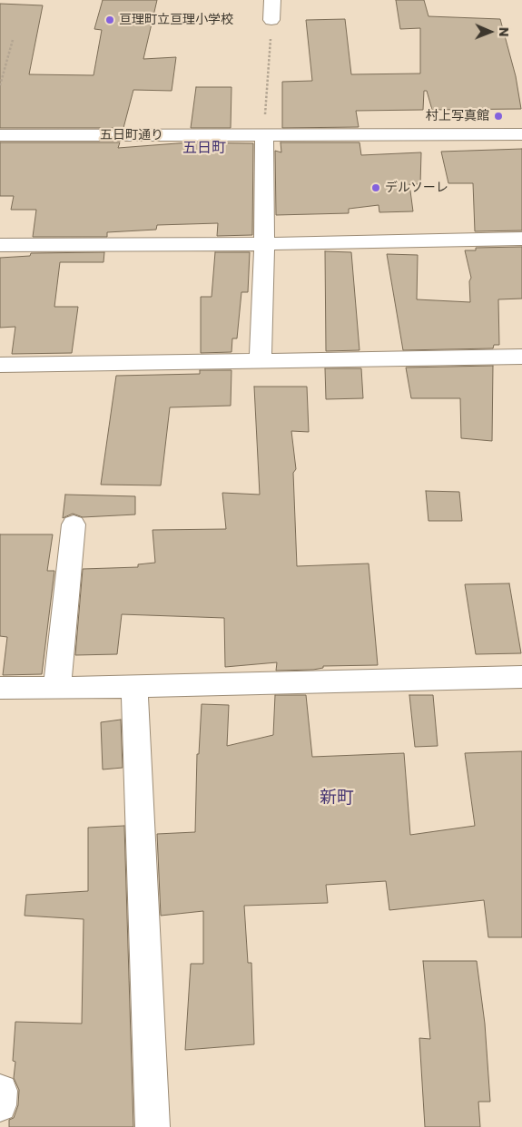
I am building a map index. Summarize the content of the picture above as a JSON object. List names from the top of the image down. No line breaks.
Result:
{"streets":{"street":["五日町通り"]},"districts":["五日町","新町"],"places":["亘理町立亘理小学校","村上写真館","デルソーレ"],"north":"right"}
